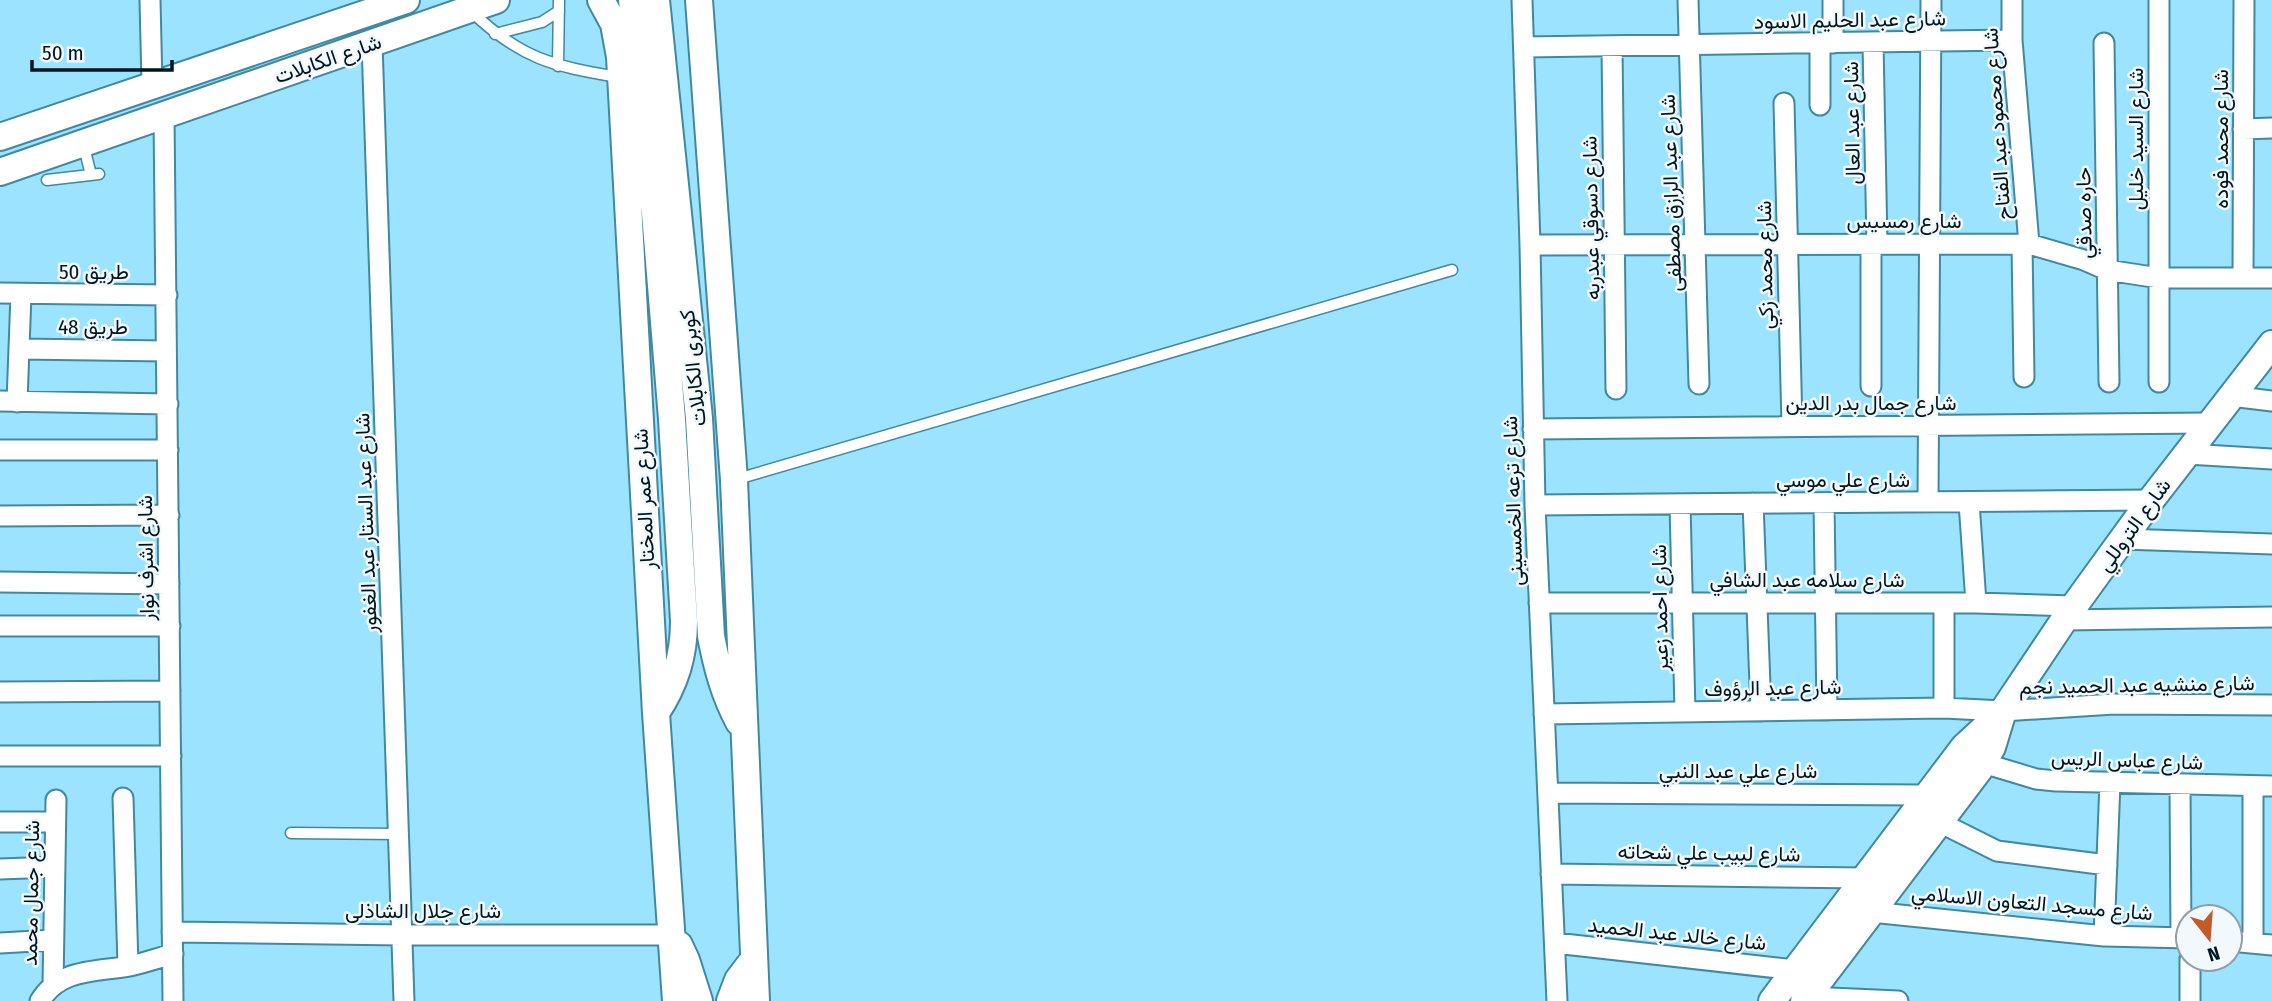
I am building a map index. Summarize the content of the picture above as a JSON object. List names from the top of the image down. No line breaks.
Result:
{"streets":{"main road":["شارع الكابلات","كوبرى الكابلات","شارع عمر المختار","شارع التروللي"],"street":["شارع عبد الحليم الاسود","شارع عبد العال","شارع محمود عبد الفتاح","شارع السيد خليل","شارع محمد فوده","شارع عبد الرازق مصطفى","حاره صدقي","شارع دسوقي عبدربه","شارع رمسيس","شارع محمد زكي","طريق 50","طريق 48","شارع جمال بدر الدين","شارع علي موسي","شارع ترعه الخمسينى","شارع عبد الستار عبد الغفور","شارع اشرف نوار","شارع سلامه عبد الشافي","شارع احمد زعير","شارع منشيه عبد الحميد نجم","شارع عبد الرؤوف","شارع عباس الريس","شارع علي عبد النبي","شارع لبيب علي شحاته","شارع جمال محمد","شارع مسجد التعاون الاسلامي","شارع جلال الشاذلى","شارع خالد عبد الحميد"]},"crossings":[["شارع عبد الحليم الاسود","شارع عبد العال"],["شارع عبد الحليم الاسود","شارع محمود عبد الفتاح"],["شارع عبد الحليم الاسود","شارع عبد الرازق مصطفى"],["شارع عبد الحليم الاسود","شارع دسوقي عبدربه"],["شارع عبد الحليم الاسود","شارع ترعه الخمسينى"],["شارع الكابلات","شارع عبد الستار عبد الغفور"],["شارع الكابلات","شارع اشرف نوار"],["شارع عبد العال","شارع رمسيس"],["شارع محمود عبد الفتاح","شارع رمسيس"],["شارع السيد خليل","شارع رمسيس"],["شارع محمد فوده","شارع رمسيس"],["شارع عبد الرازق مصطفى","شارع رمسيس"],["حاره صدقي","شارع رمسيس"],["شارع دسوقي عبدربه","شارع رمسيس"],["شارع رمسيس","شارع محمد زكي"],["شارع رمسيس","شارع ترعه الخمسينى"],["شارع محمد زكي","شارع جمال بدر الدين"],["طريق 50","شارع اشرف نوار"],["طريق 48","شارع اشرف نوار"],["كوبرى الكابلات","شارع عمر المختار"],["شارع جمال بدر الدين","شارع ترعه الخمسينى"],["شارع جمال بدر الدين","شارع التروللي"],["شارع علي موسي","شارع ترعه الخمسينى"],["شارع علي موسي","شارع التروللي"],["شارع علي موسي","شارع احمد زعير"],["شارع عمر المختار","شارع جلال الشاذلى"],["شارع ترعه الخمسينى","شارع سلامه عبد الشافي"],["شارع ترعه الخمسينى","شارع عبد الرؤوف"],["شارع ترعه الخمسينى","شارع علي عبد النبي"],["شارع ترعه الخمسينى","شارع لبيب علي شحاته"],["شارع ترعه الخمسينى","شارع خالد عبد الحميد"],["شارع عبد الستار عبد الغفور","شارع جلال الشاذلى"],["شارع التروللي","شارع سلامه عبد الشافي"],["شارع التروللي","شارع منشيه عبد الحميد نجم"],["شارع التروللي","شارع عبد الرؤوف"],["شارع التروللي","شارع عباس الريس"],["شارع التروللي","شارع علي عبد النبي"],["شارع التروللي","شارع لبيب علي شحاته"],["شارع التروللي","شارع مسجد التعاون الاسلامي"],["شارع التروللي","شارع خالد عبد الحميد"],["شارع اشرف نوار","شارع جلال الشاذلى"],["شارع سلامه عبد الشافي","شارع احمد زعير"],["شارع احمد زعير","شارع عبد الرؤوف"],["شارع منشيه عبد الحميد نجم","شارع عبد الرؤوف"]],"scale_bar":"50 m","north":"bottom"}
